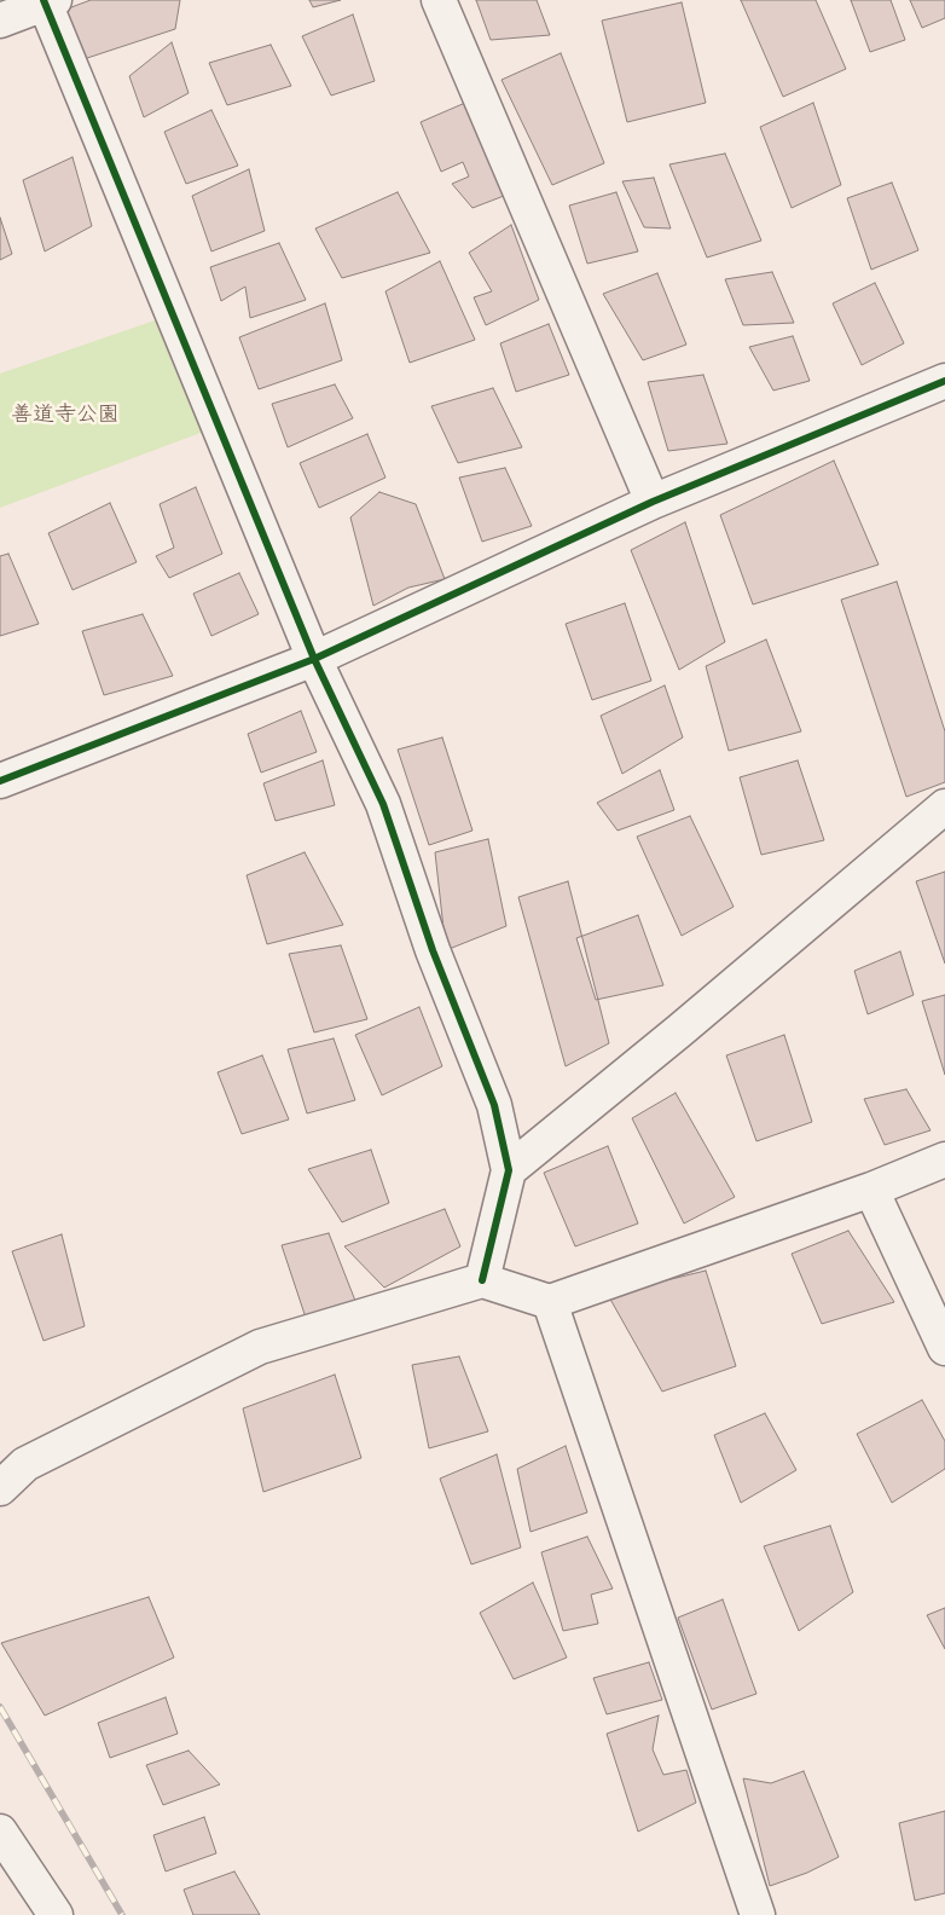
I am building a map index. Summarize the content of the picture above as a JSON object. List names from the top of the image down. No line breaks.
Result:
{"parks":["善道寺公園"]}
